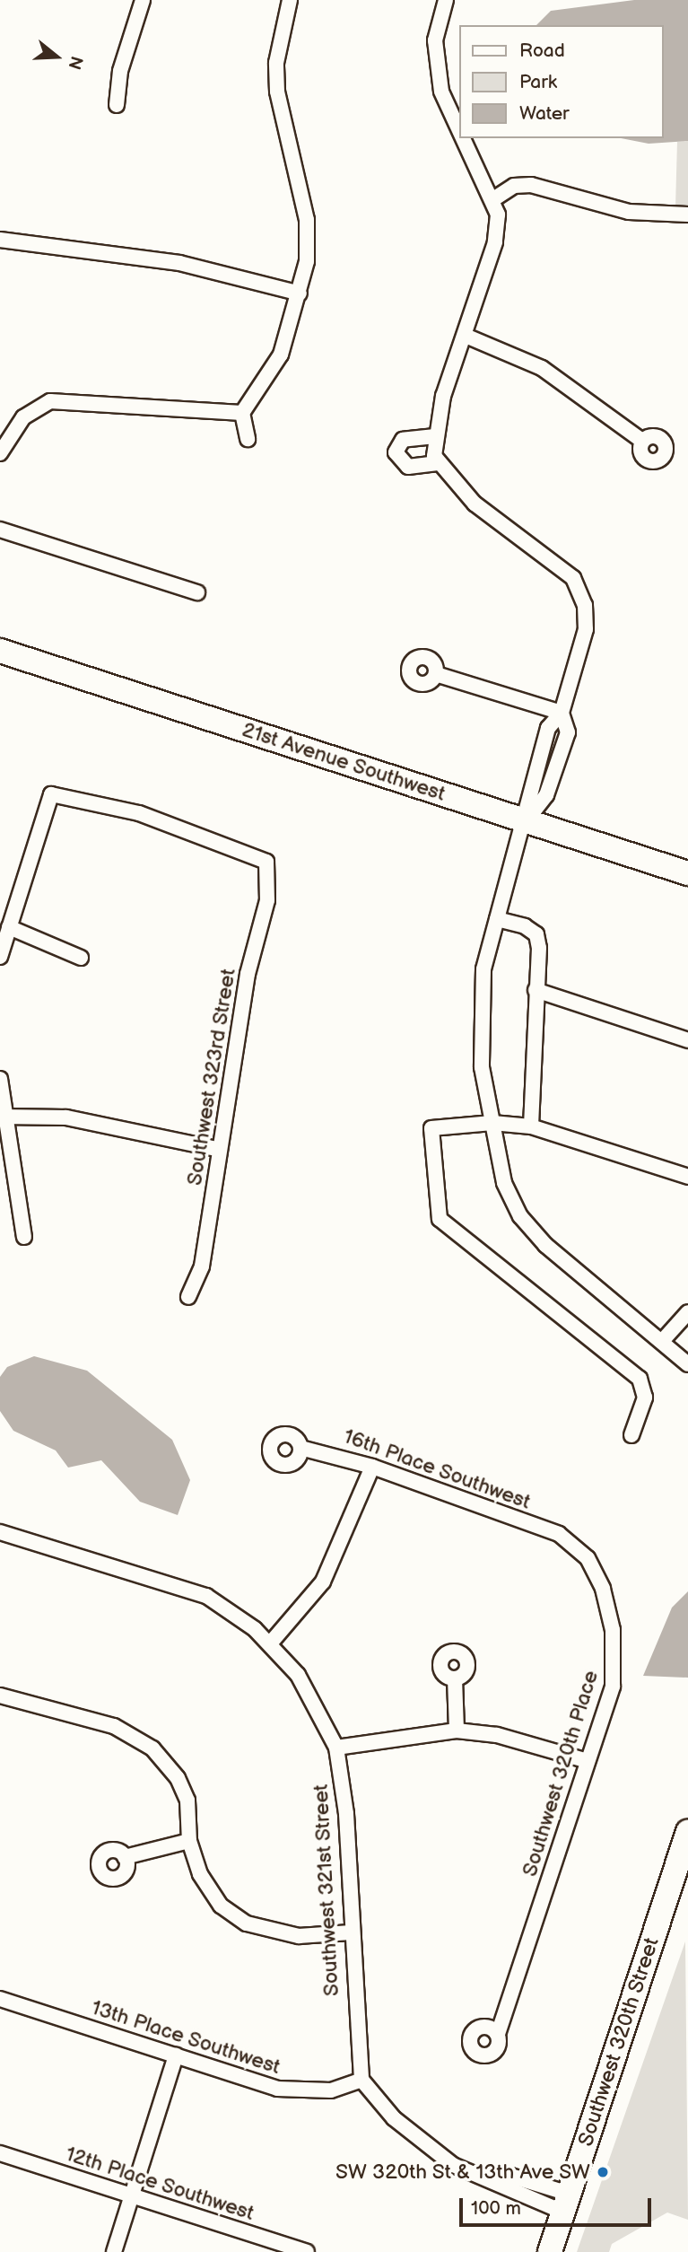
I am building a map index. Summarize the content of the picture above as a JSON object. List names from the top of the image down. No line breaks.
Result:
{"streets":{"main road":["21st Avenue Southwest","Southwest 320th Street"],"street":["Southwest 323rd Street","16th Place Southwest","Southwest 320th Place","Southwest 321st Street","13th Place Southwest","12th Place Southwest"]},"crossings":[["16th Place Southwest","Southwest 320th Place"],["Southwest 321st Street","13th Place Southwest"]],"places":["SW 320th St & 13th Ave SW"],"legend":["Road","Park","Water"],"scale_bar":"100 m","north":"right"}
